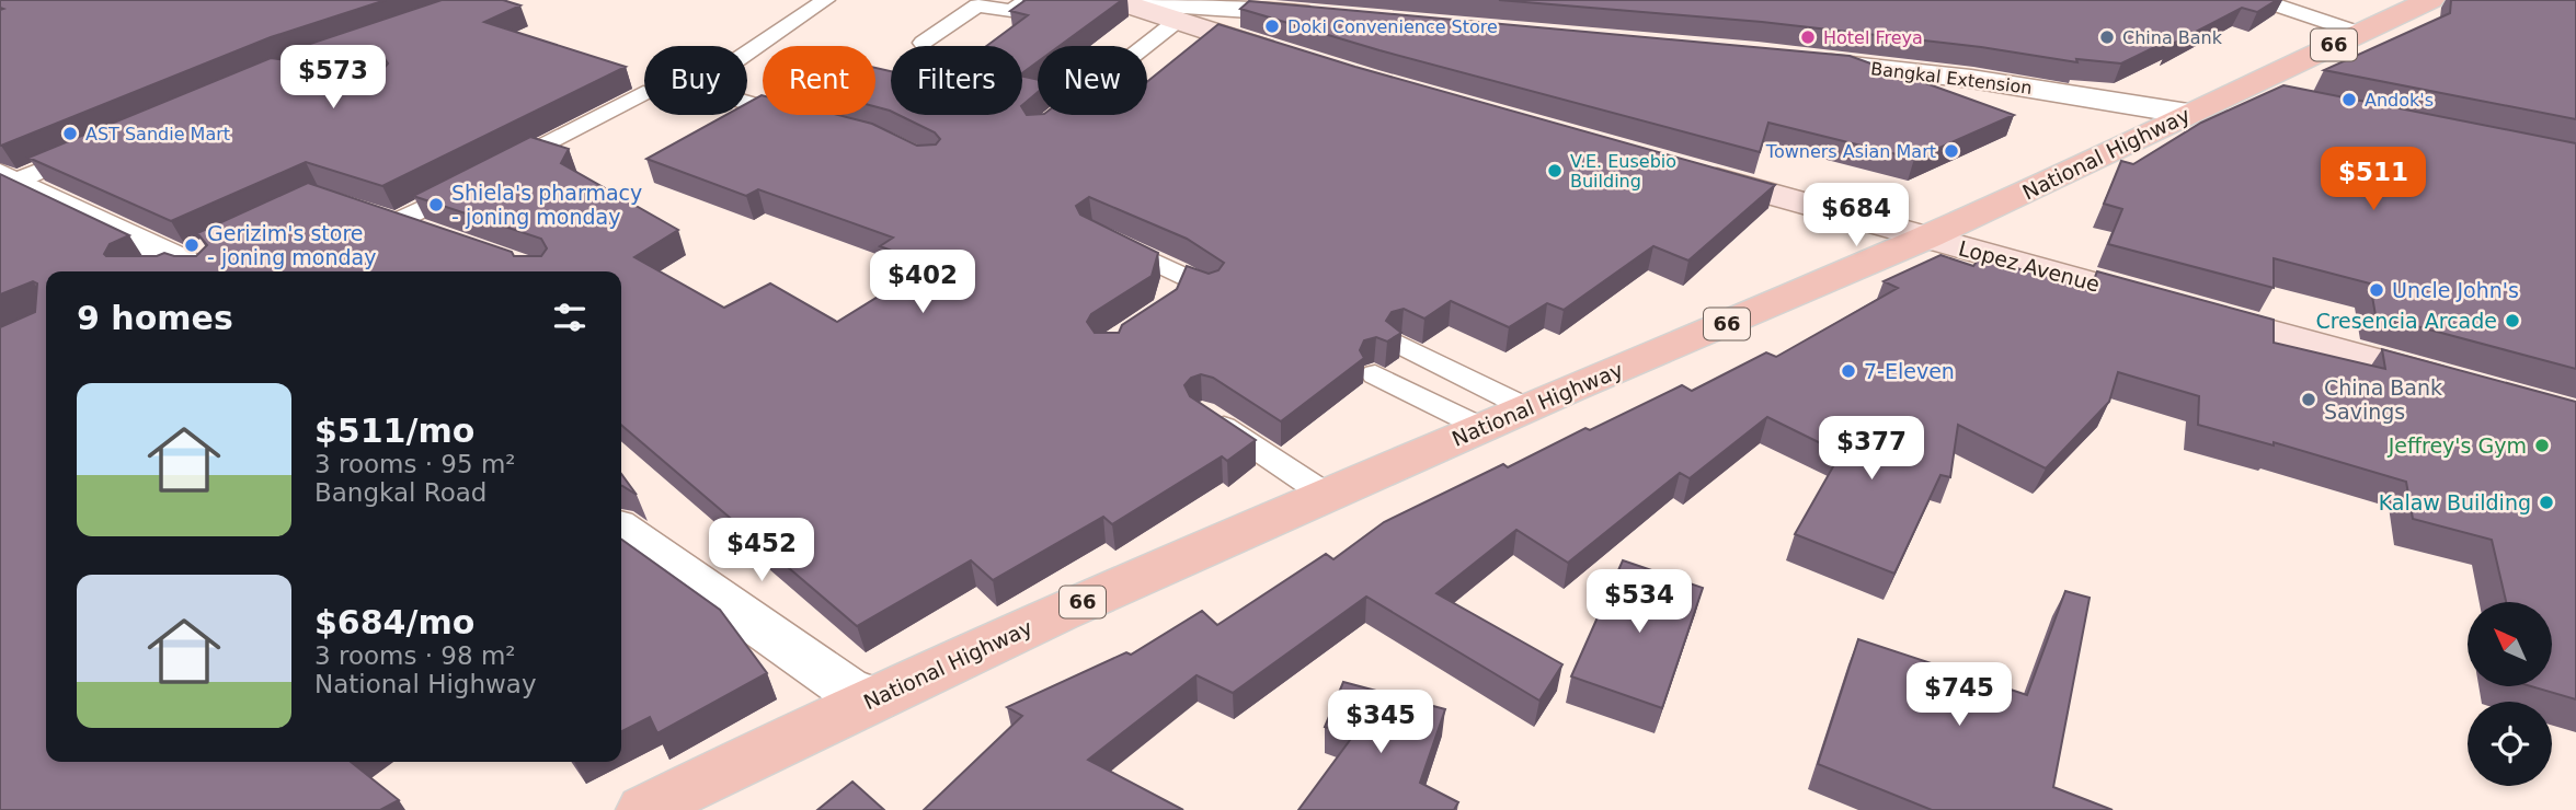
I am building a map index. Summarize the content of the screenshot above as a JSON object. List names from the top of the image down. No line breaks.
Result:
{"streets":{"main road":["66","National Highway"],"street":["Bangkal Extension","Lopez Avenue"]},"crossings":[["Bangkal Extension","National Highway"],["National Highway","Lopez Avenue"]],"places":["Doki Convenience Store","Hotel Freya","China Bank","Andok's","AST Sandie Mart","Towners Asian Mart","V.E. Eusebio Building","Shiela's pharmacy - joning monday","Gerizim's store - joning monday","Uncle John's","Cresencia Arcade","7-Eleven","China Bank Savings","Jeffrey's Gym","Kalaw Building"],"north":"top left","page":{"price":["$573","$511","$684","$402","$377","$452","$534","$745","$345"],"chip":["Buy","Rent","Filters","New"],"heading":"9 homes","list":[{"name":"$511/mo","note":"3 rooms · 95 m² · Bangkal Road"},{"name":"$684/mo","note":"3 rooms · 98 m² · National Highway"}]}}
